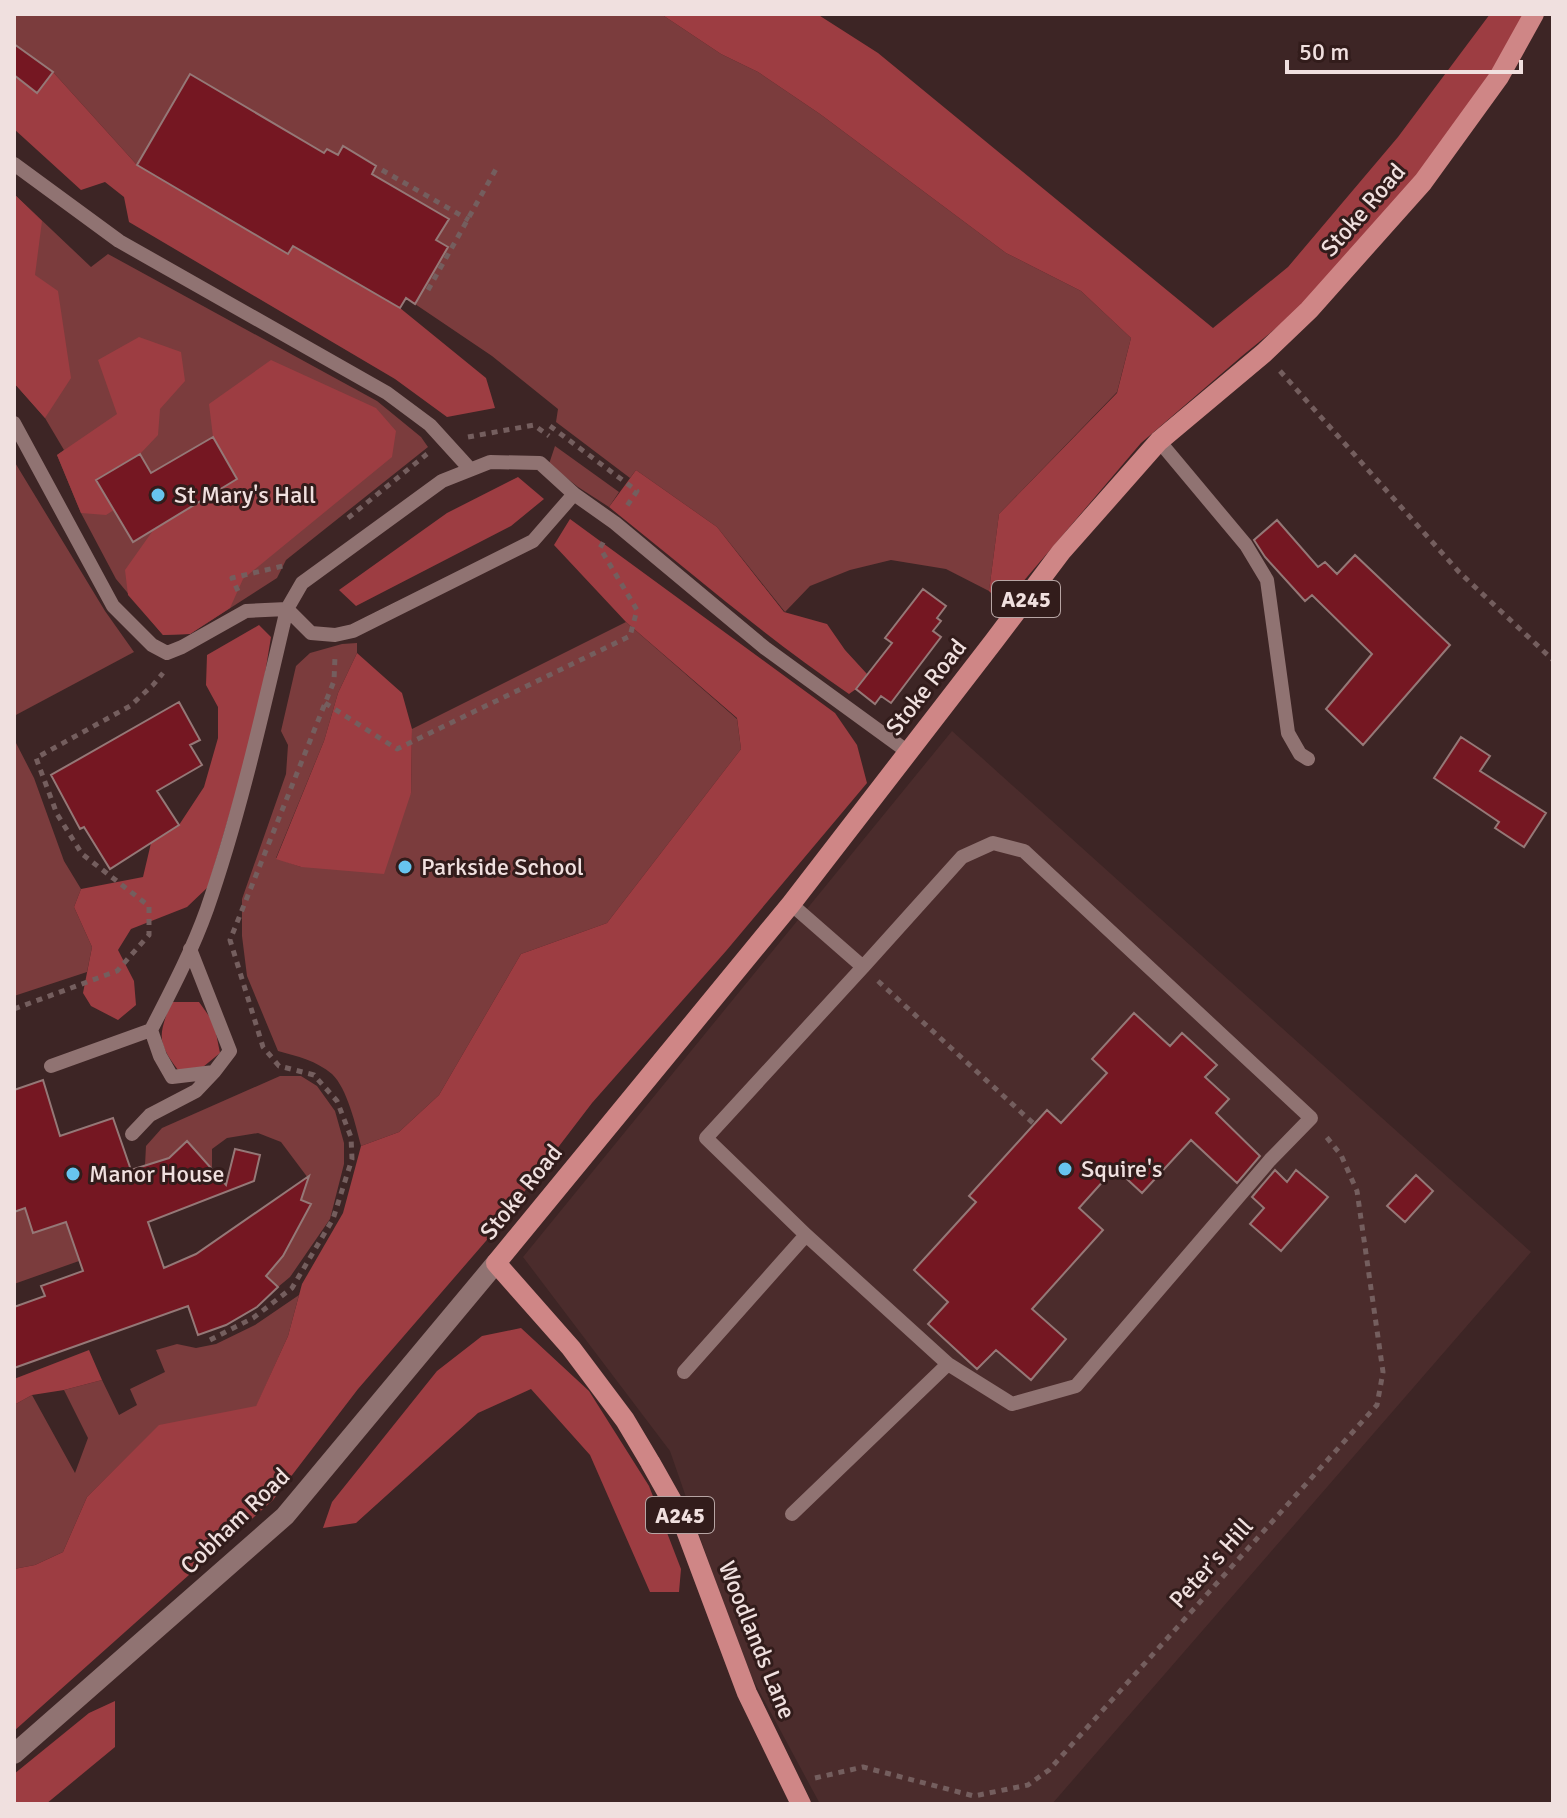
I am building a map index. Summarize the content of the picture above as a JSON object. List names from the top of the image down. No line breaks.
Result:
{"streets":{"main road":["Stoke Road","A245","Woodlands Lane"],"street":["Cobham Road"],"path":["Peter's Hill"]},"crossings":[["Stoke Road","Cobham Road"],["Stoke Road","Woodlands Lane"],["Cobham Road","Woodlands Lane"],["Peter's Hill","Woodlands Lane"]],"places":["St Mary's Hall","Parkside School","Squire's","Manor House"],"scale_bar":"50 m"}
